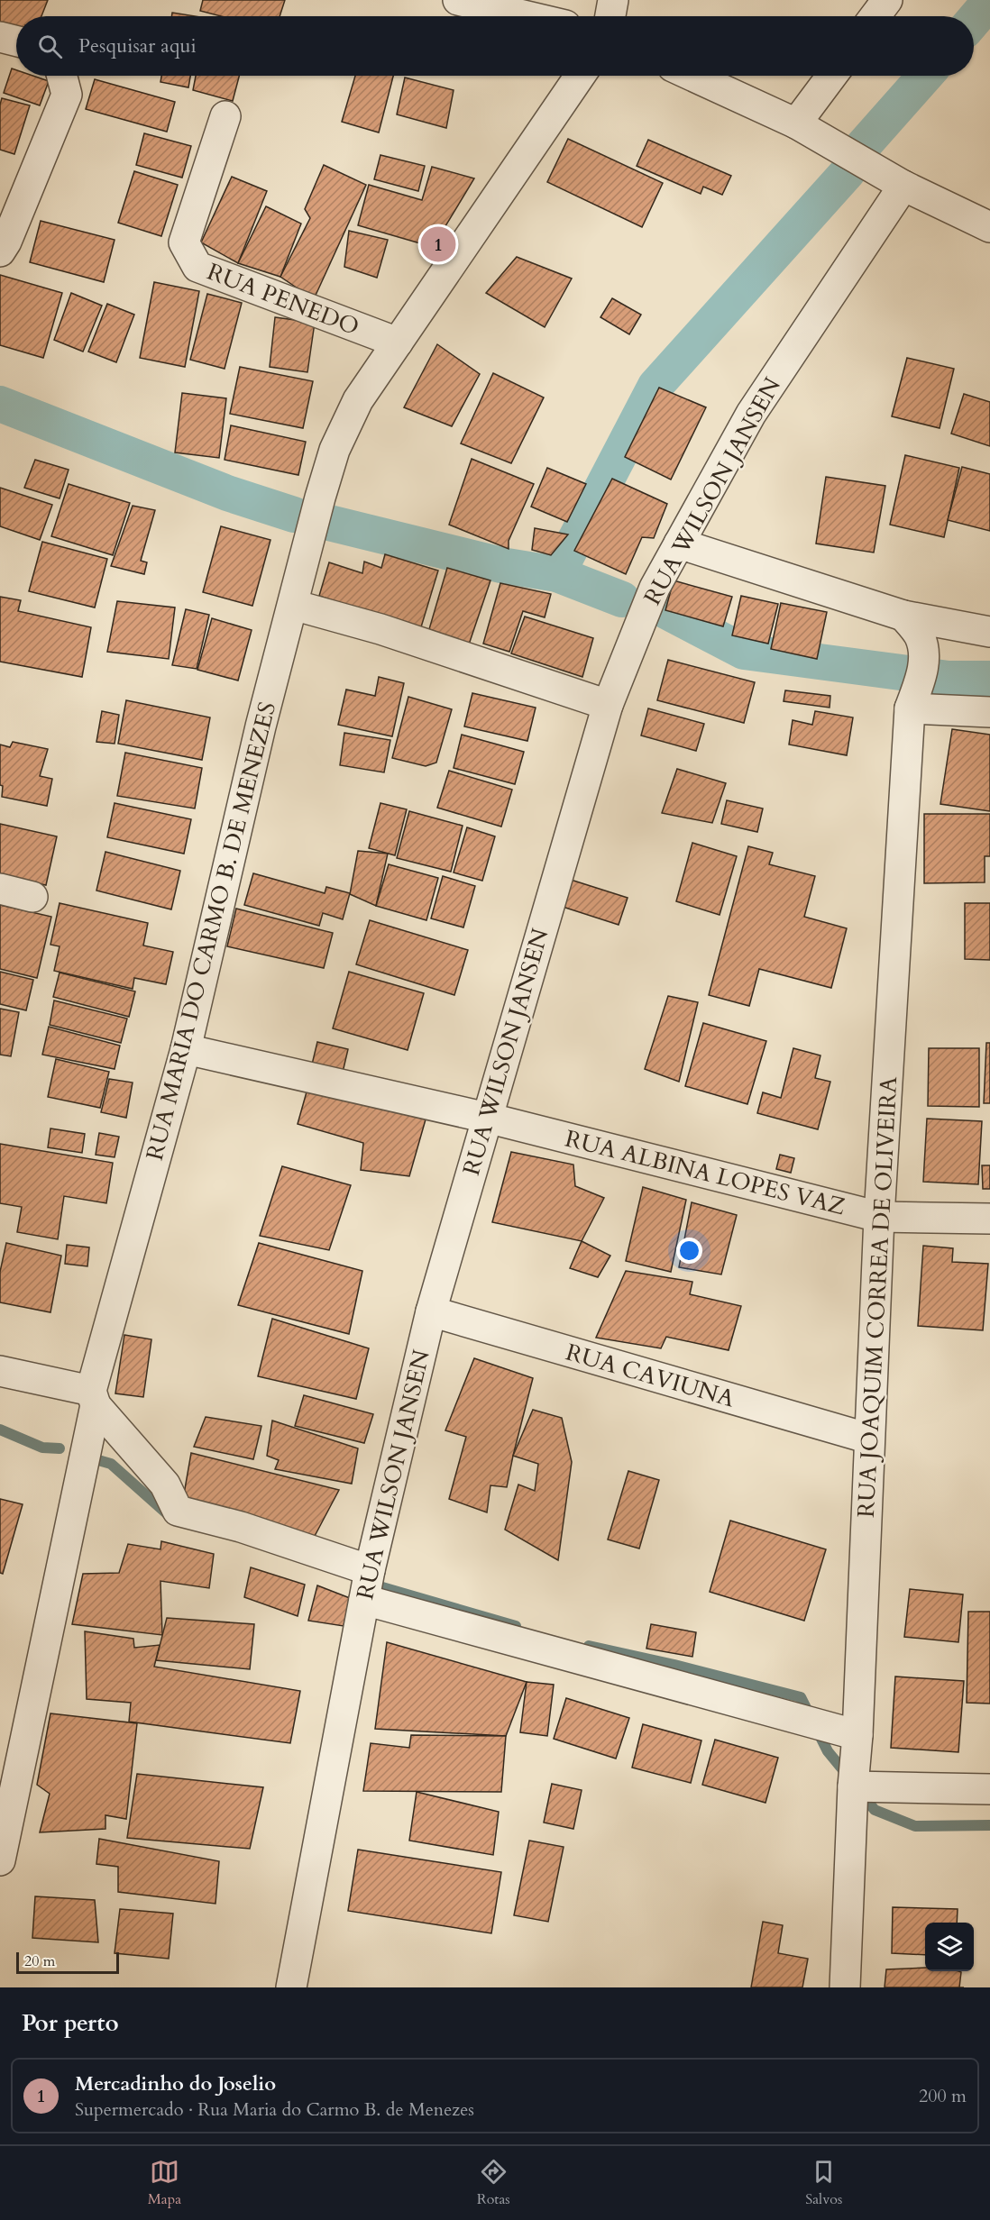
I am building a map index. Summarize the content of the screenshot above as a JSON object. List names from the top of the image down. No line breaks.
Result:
{"streets":{"street":["RUA PENEDO","RUA WILSON JANSEN","RUA MARIA DO CARMO B. DE MENEZES","RUA ALBINA LOPES VAZ","RUA JOAQUIM CORREA DE OLIVEIRA","RUA CAVIUNA"]},"crossings":[["RUA PENEDO","RUA MARIA DO CARMO B. DE MENEZES"],["RUA WILSON JANSEN","RUA ALBINA LOPES VAZ"],["RUA WILSON JANSEN","RUA CAVIUNA"],["RUA MARIA DO CARMO B. DE MENEZES","RUA ALBINA LOPES VAZ"],["RUA ALBINA LOPES VAZ","RUA JOAQUIM CORREA DE OLIVEIRA"],["RUA JOAQUIM CORREA DE OLIVEIRA","RUA CAVIUNA"]],"scale_bar":"20 m","page":{"search":"Pesquisar aqui","pins":"1","scale":"20 m","heading":"Por perto","list":[{"mark":"1","name":"Mercadinho do Joselio","note":"Supermercado · Rua Maria do Carmo B. de Menezes","value":"200 m"}],"nav":["Mapa","Rotas","Salvos"]}}
